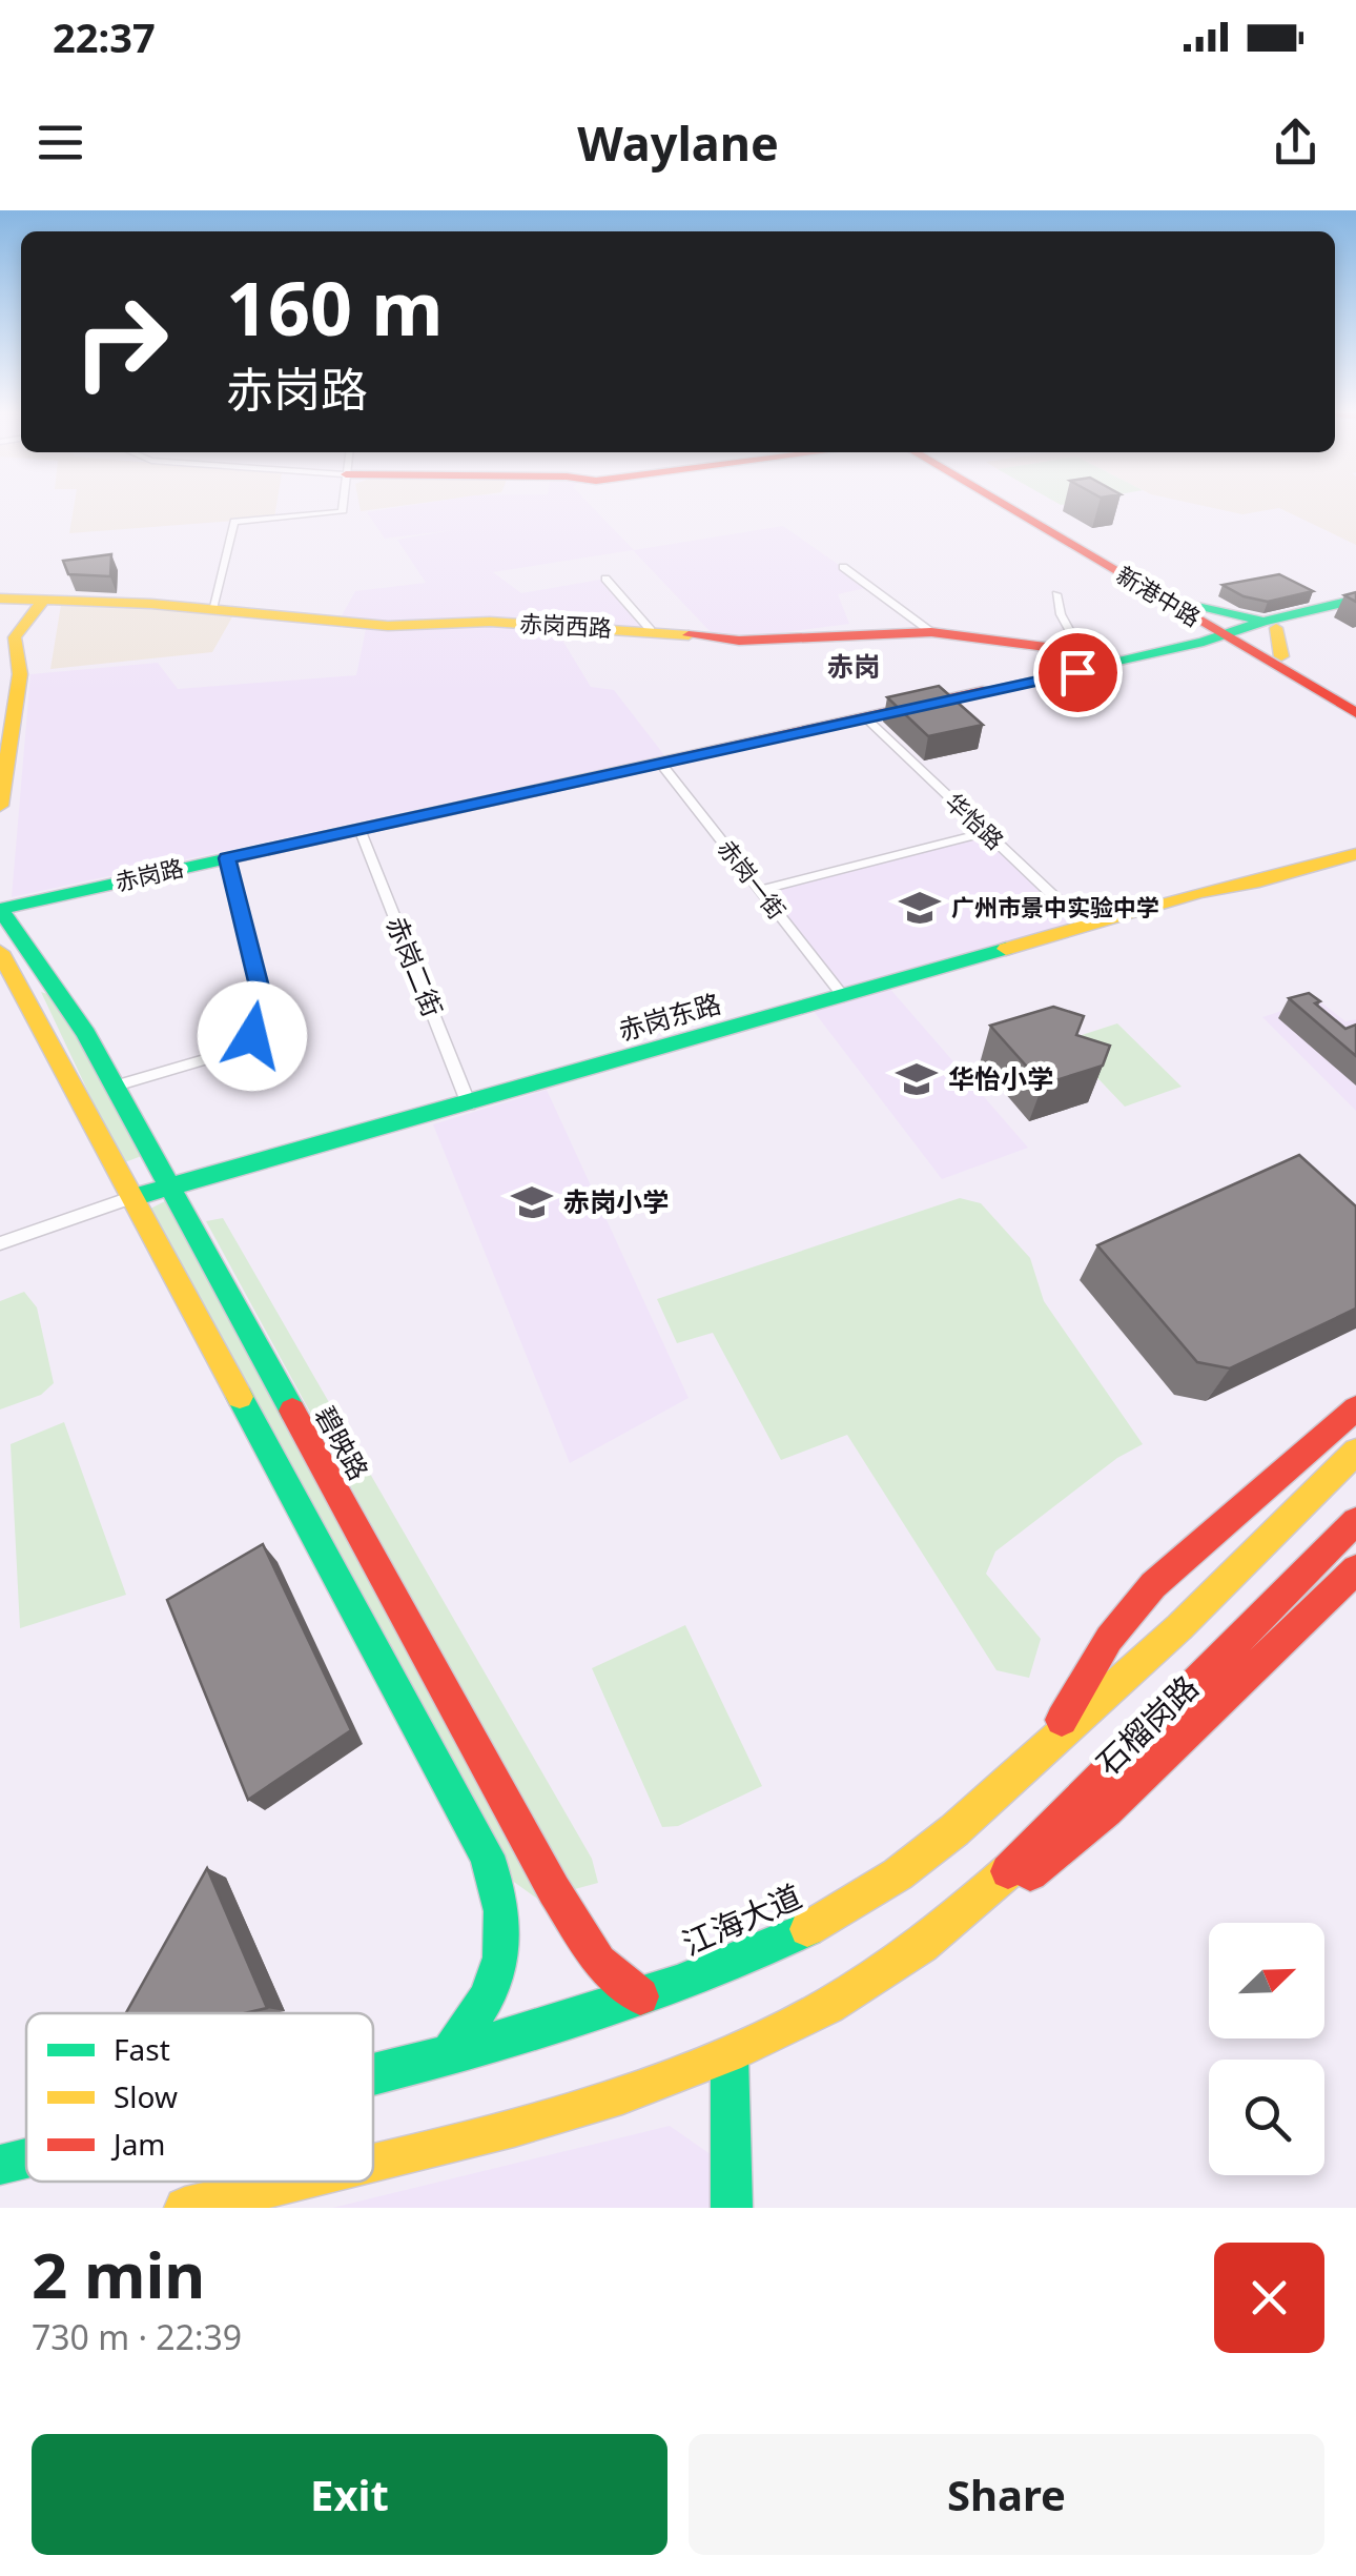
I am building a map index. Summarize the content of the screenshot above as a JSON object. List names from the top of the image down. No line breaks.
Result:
{"streets":{"main road":["新港中路","赤岗西路","赤岗路","赤岗东路","碧映路","石榴岗路","江海大道"],"street":["华怡路","赤岗一街","赤岗二街"]},"crossings":[["新港中路","赤岗路"],["赤岗西路","赤岗路"],["华怡路","赤岗路"],["华怡路","赤岗东路"],["赤岗路","赤岗一街"],["赤岗路","赤岗二街"],["赤岗路","碧映路"],["赤岗一街","赤岗东路"],["赤岗二街","赤岗东路"],["赤岗东路","碧映路"],["碧映路","江海大道"]],"districts":["赤岗"],"places":{"school or university":["广州市景中实验中学","华怡小学","赤岗小学"]},"legend":["Fast","Slow","Jam"],"north":"top right","page":{"status":"22:37","header":"Waylane","turn":["160 m","赤岗路"],"heading":["2 min","730 m · 22:39"],"buttons":["Exit","Share"]}}
